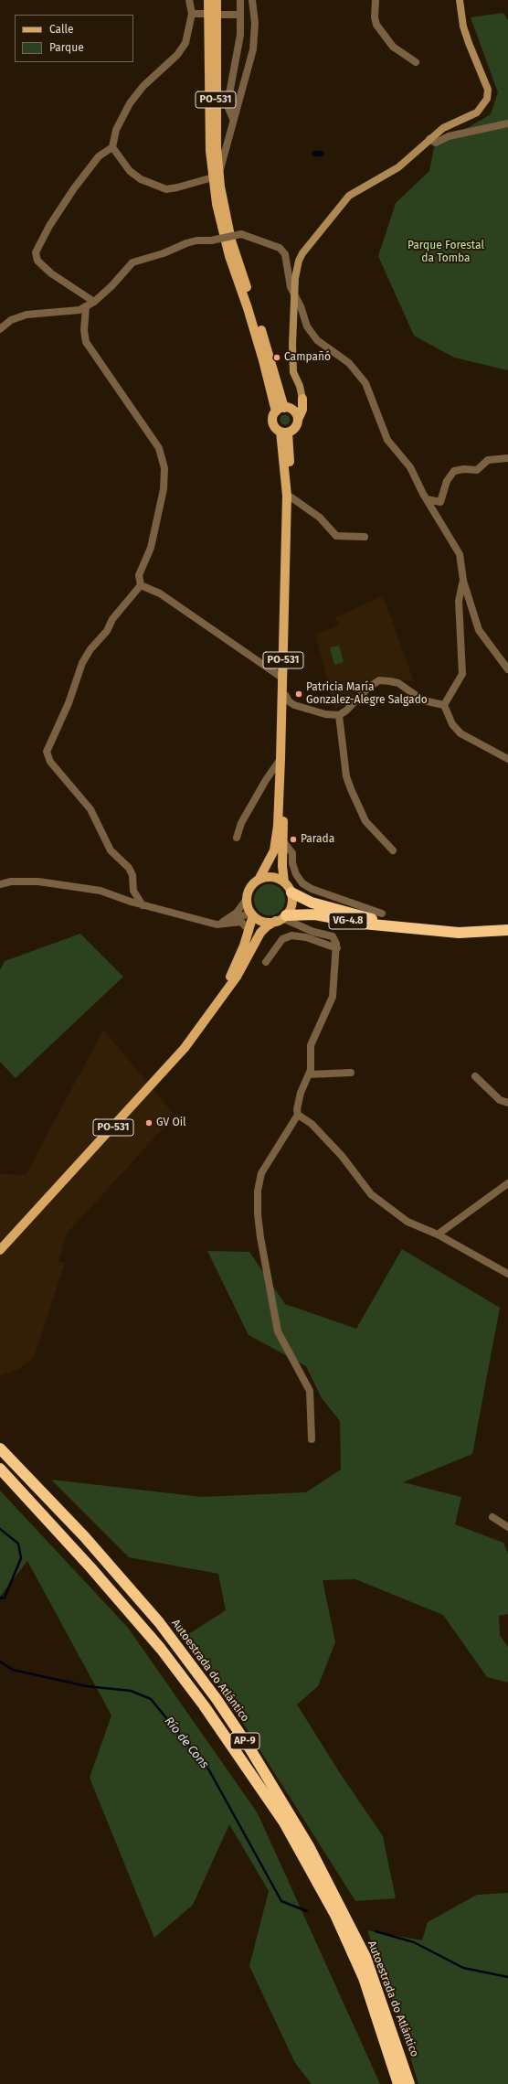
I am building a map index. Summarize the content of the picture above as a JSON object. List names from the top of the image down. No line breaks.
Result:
{"streets":{"highway":["VG-4.8","Autoestrada do Atlántico","AP-9"],"main road":["PO-531"]},"crossings":[["PO-531","VG-4.8"]],"water":["Río de Cons"],"parks":["Parque Forestal da Tomba"],"places":["Campañó","Patricia María Gonzalez-Alegre Salgado","Parada","GV Oil"],"legend":["Calle","Parque"]}
